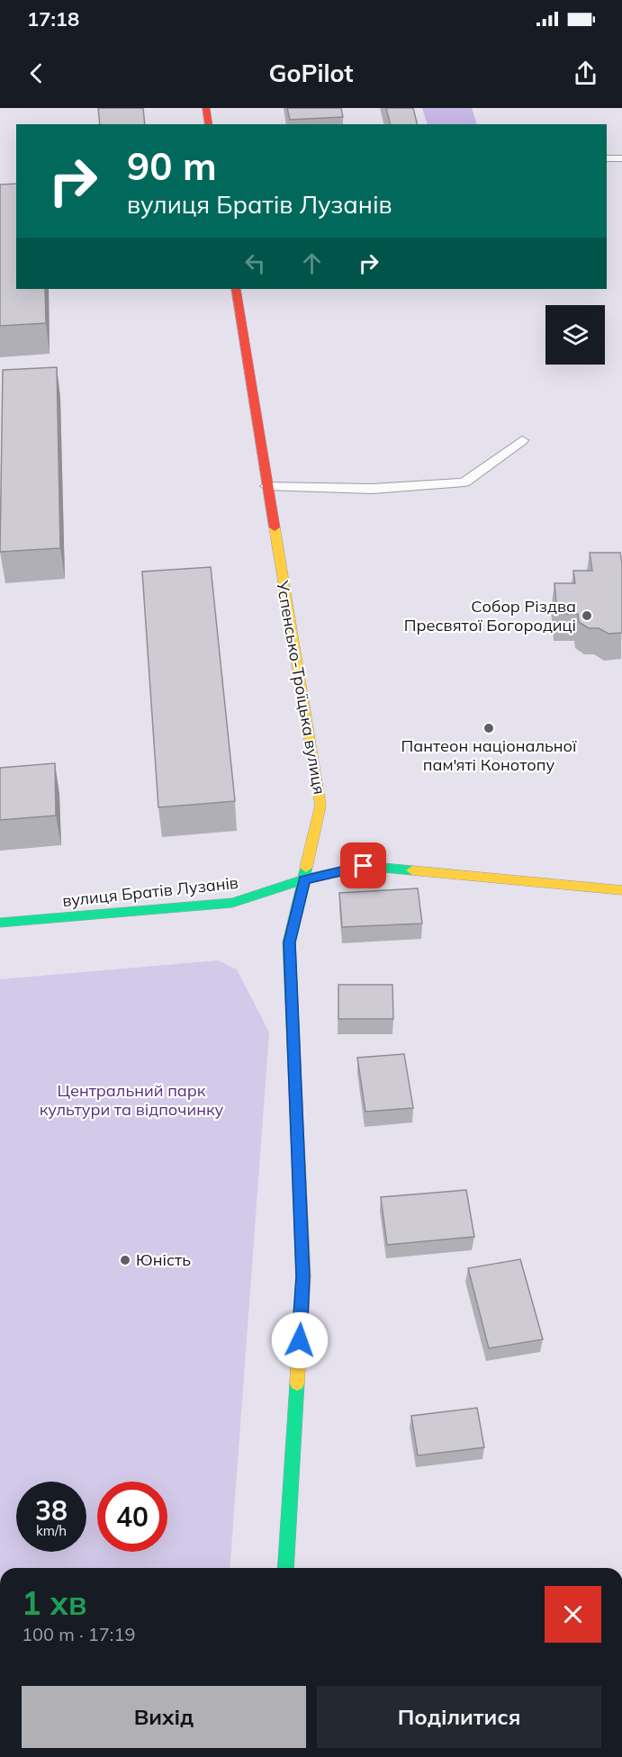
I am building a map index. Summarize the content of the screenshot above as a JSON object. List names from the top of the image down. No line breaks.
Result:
{"streets":{"main road":["Успенсько-Троїцька вулиця","вулиця Братів Лузанів"]},"crossings":[["Успенсько-Троїцька вулиця","вулиця Братів Лузанів"]],"parks":["Центральний парк культури та відпочинку"],"places":["Собор Різдва Пресвятої Богородиці","Пантеон національної пам'яті Конотопу","Юність"],"page":{"status":"17:18","header":"GoPilot","turn":["90 m","вулиця Братів Лузанів"],"speed":"38 km/h","limit":"40","heading":["1 хв","100 m · 17:19"],"buttons":["Вихід","Поділитися"]}}
